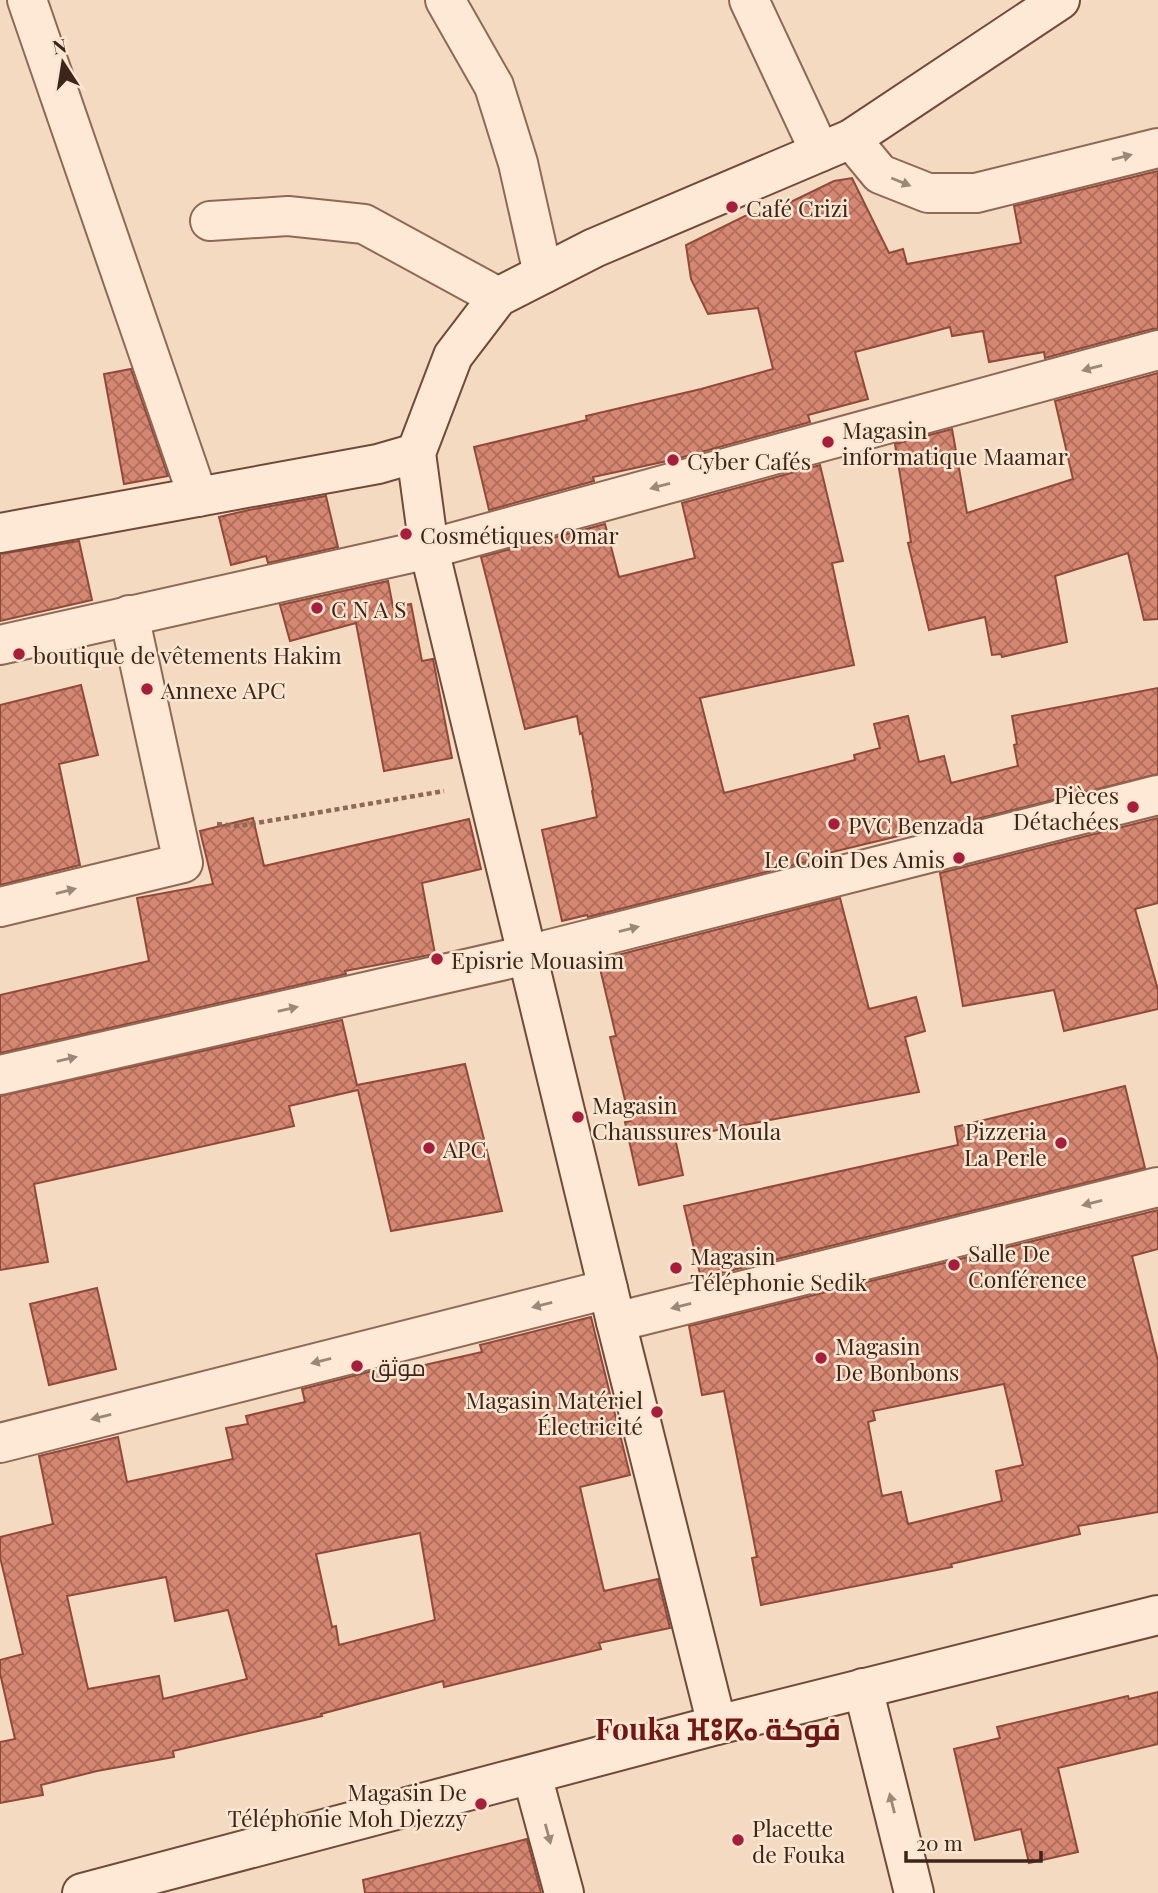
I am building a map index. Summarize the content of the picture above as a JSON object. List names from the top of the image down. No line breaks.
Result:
{"districts":["Fouka ⴼⵓⴽⴰ فوكة"],"places":["Café Crizi","Magasin informatique Maamar","Cyber Cafés","Cosmétiques Omar","C N A S","boutique de vêtements Hakim","Annexe APC","Pièces Détachées","PVC Benzada","Le Coin Des Amis","Episrie Mouasim","Magasin Chaussures Moula","Pizzeria La Perle","APC","Salle De Conférence","Magasin Téléphonie Sedik","Magasin De Bonbons","موثق","Magasin Matériel Électricité","Magasin De Téléphonie Moh Djezzy","Placette de Fouka"],"scale_bar":"20 m","north":"top"}
